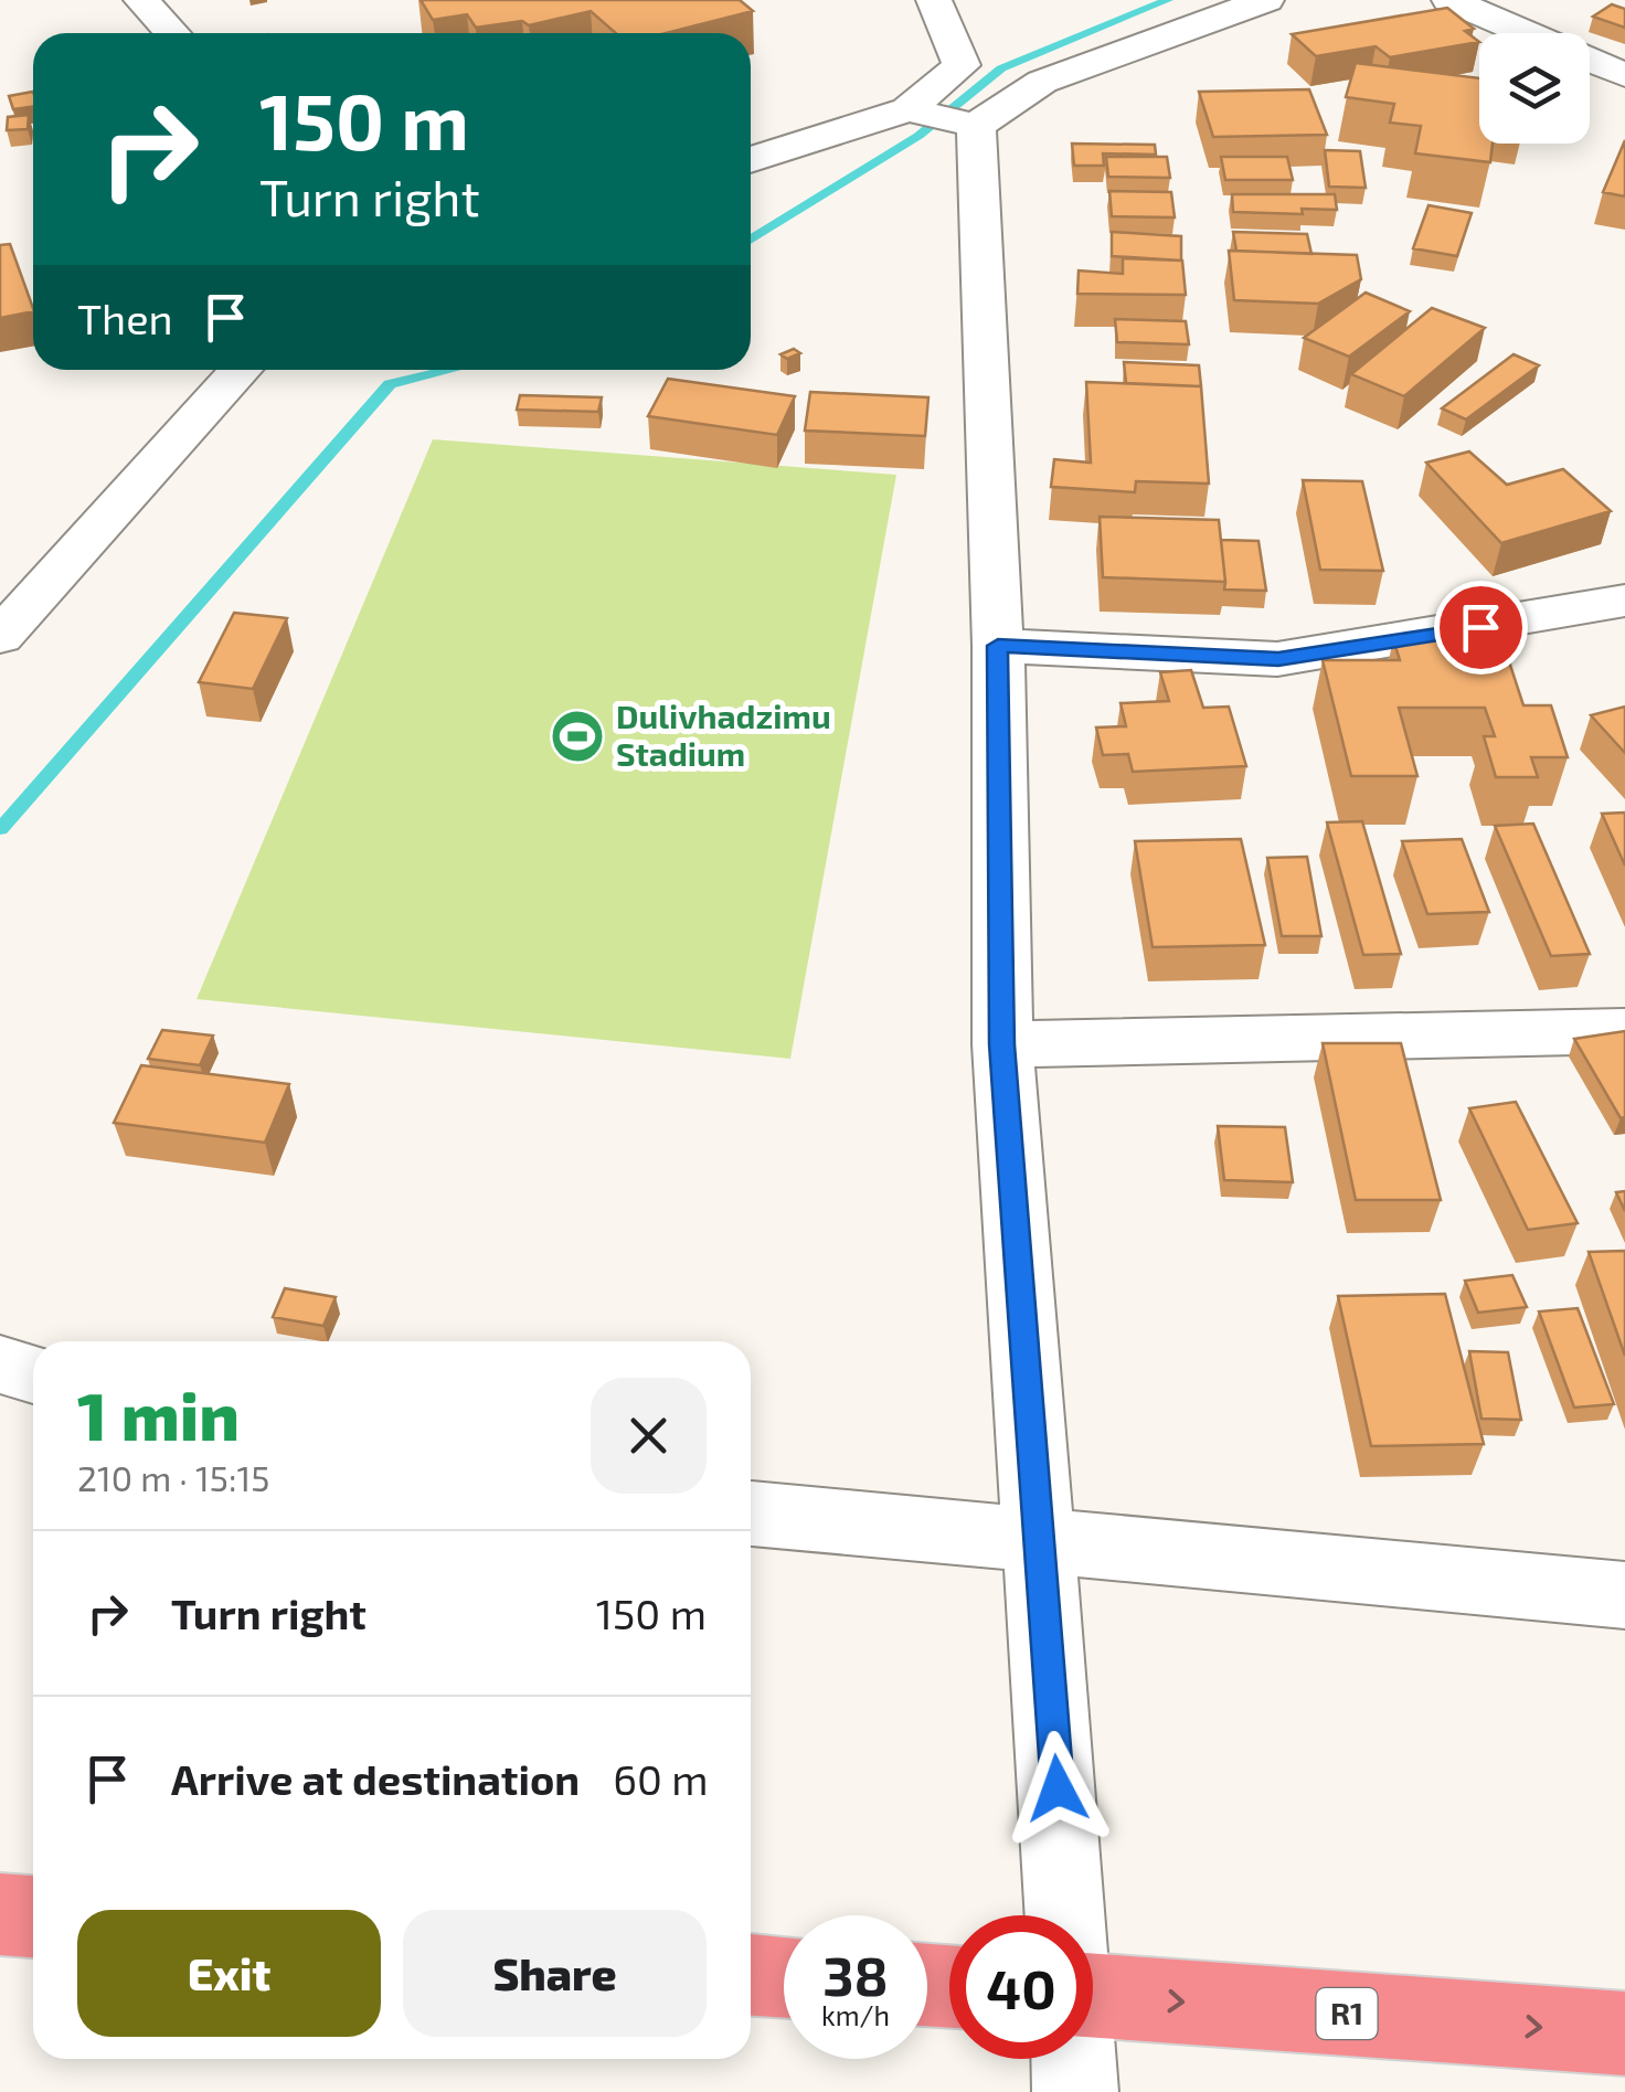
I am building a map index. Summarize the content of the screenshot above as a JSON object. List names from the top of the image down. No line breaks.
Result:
{"streets":{"highway":["R1"]},"places":{"sports":["Dulivhadzimu Stadium"]},"page":{"turn":["150 m","Turn right"],"then":"Then","heading":["1 min","210 m · 15:15"],"list":[{"name":"Turn right","value":"150 m"},{"name":"Arrive at destination","value":"60 m"}],"buttons":["Exit","Share"],"speed":"38 km/h","limit":"40"}}
